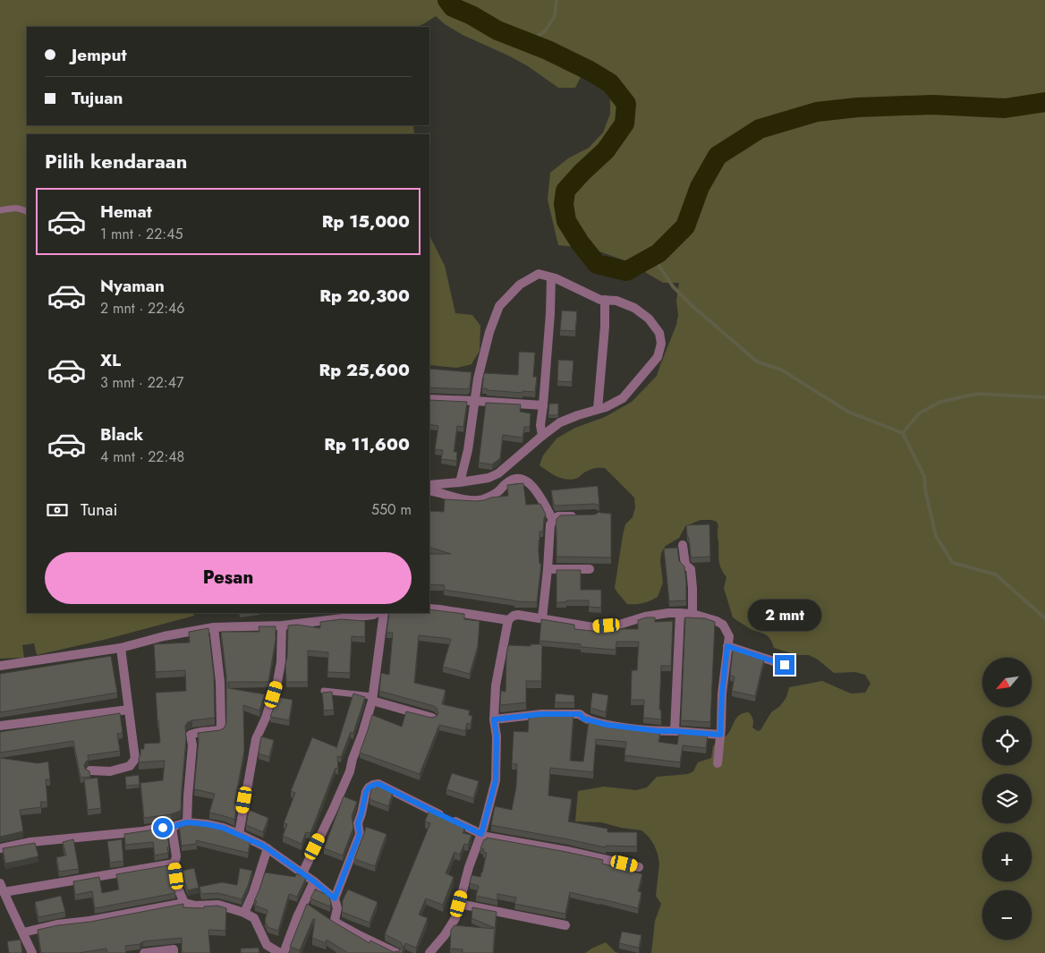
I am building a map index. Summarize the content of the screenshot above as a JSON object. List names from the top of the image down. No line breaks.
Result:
{"north":"bottom left","page":{"banner":["Jemput","Tujuan"],"heading":"Pilih kendaraan","list":[{"name":"Hemat","note":"1 mnt · 22:45","value":"Rp 15,000"},{"name":"Nyaman","note":"2 mnt · 22:46","value":"Rp 20,300"},{"name":"XL","note":"3 mnt · 22:47","value":"Rp 25,600"},{"name":"Black","note":"4 mnt · 22:48","value":"Rp 11,600"}],"pay":["Tunai","550 m"],"buttons":"Pesan","bubble":"2 mnt","map_buttons":["+","−"]}}
